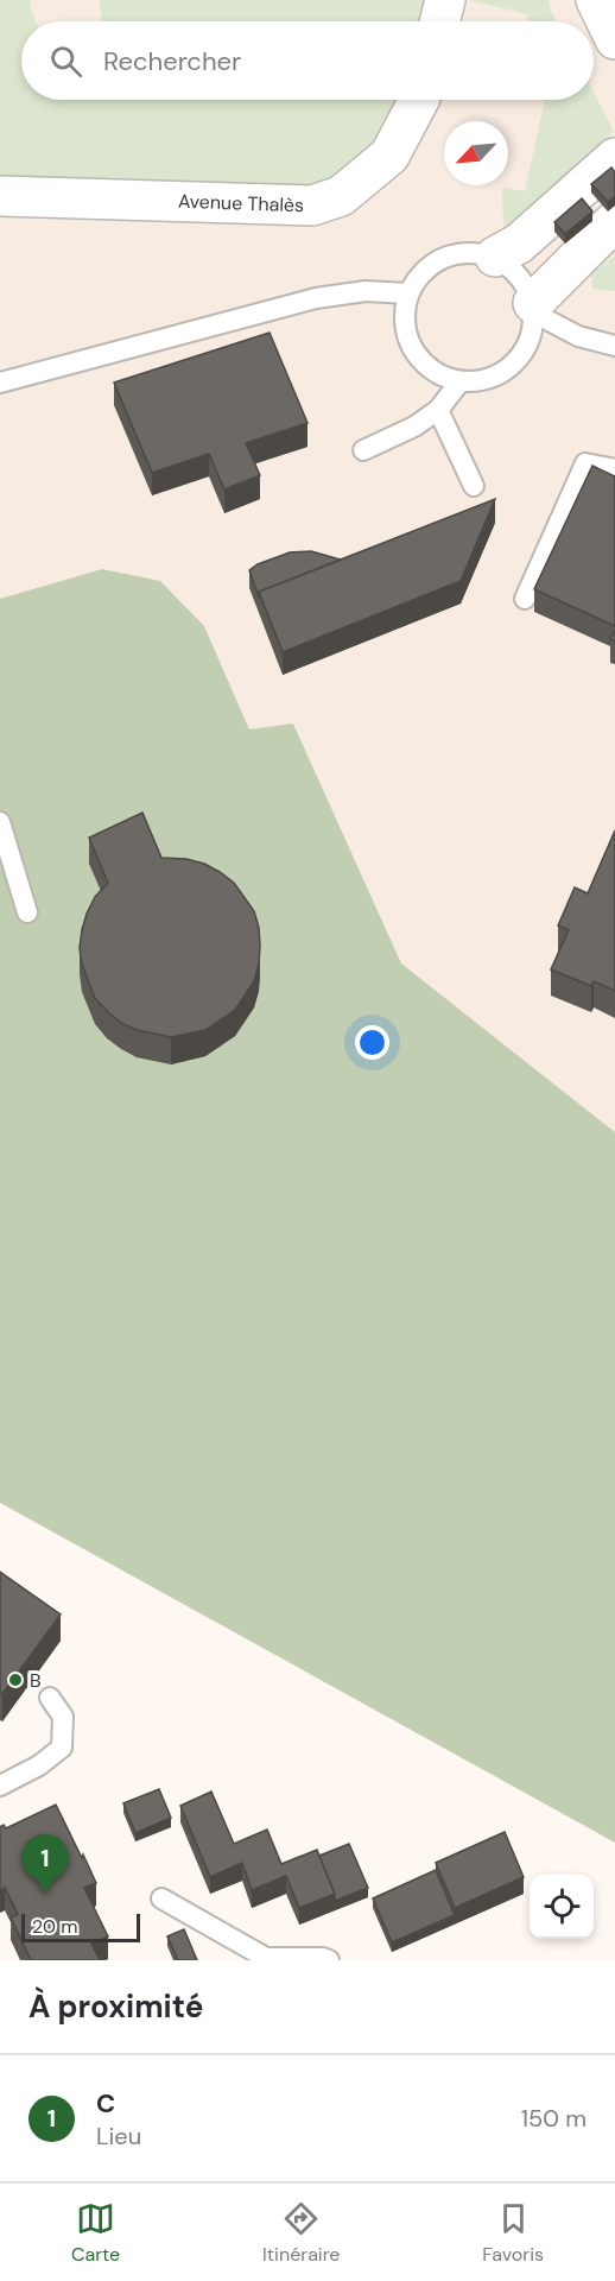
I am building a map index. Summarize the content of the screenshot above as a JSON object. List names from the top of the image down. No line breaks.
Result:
{"streets":{"street":["Avenue Thalès"]},"places":["B"],"scale_bar":"20 m","north":"bottom left","page":{"search":"Rechercher","pins":"1","scale":"20 m","heading":"À proximité","list":[{"mark":"1","name":"C","note":"Lieu","value":"150 m"}],"nav":["Carte","Itinéraire","Favoris"]}}
